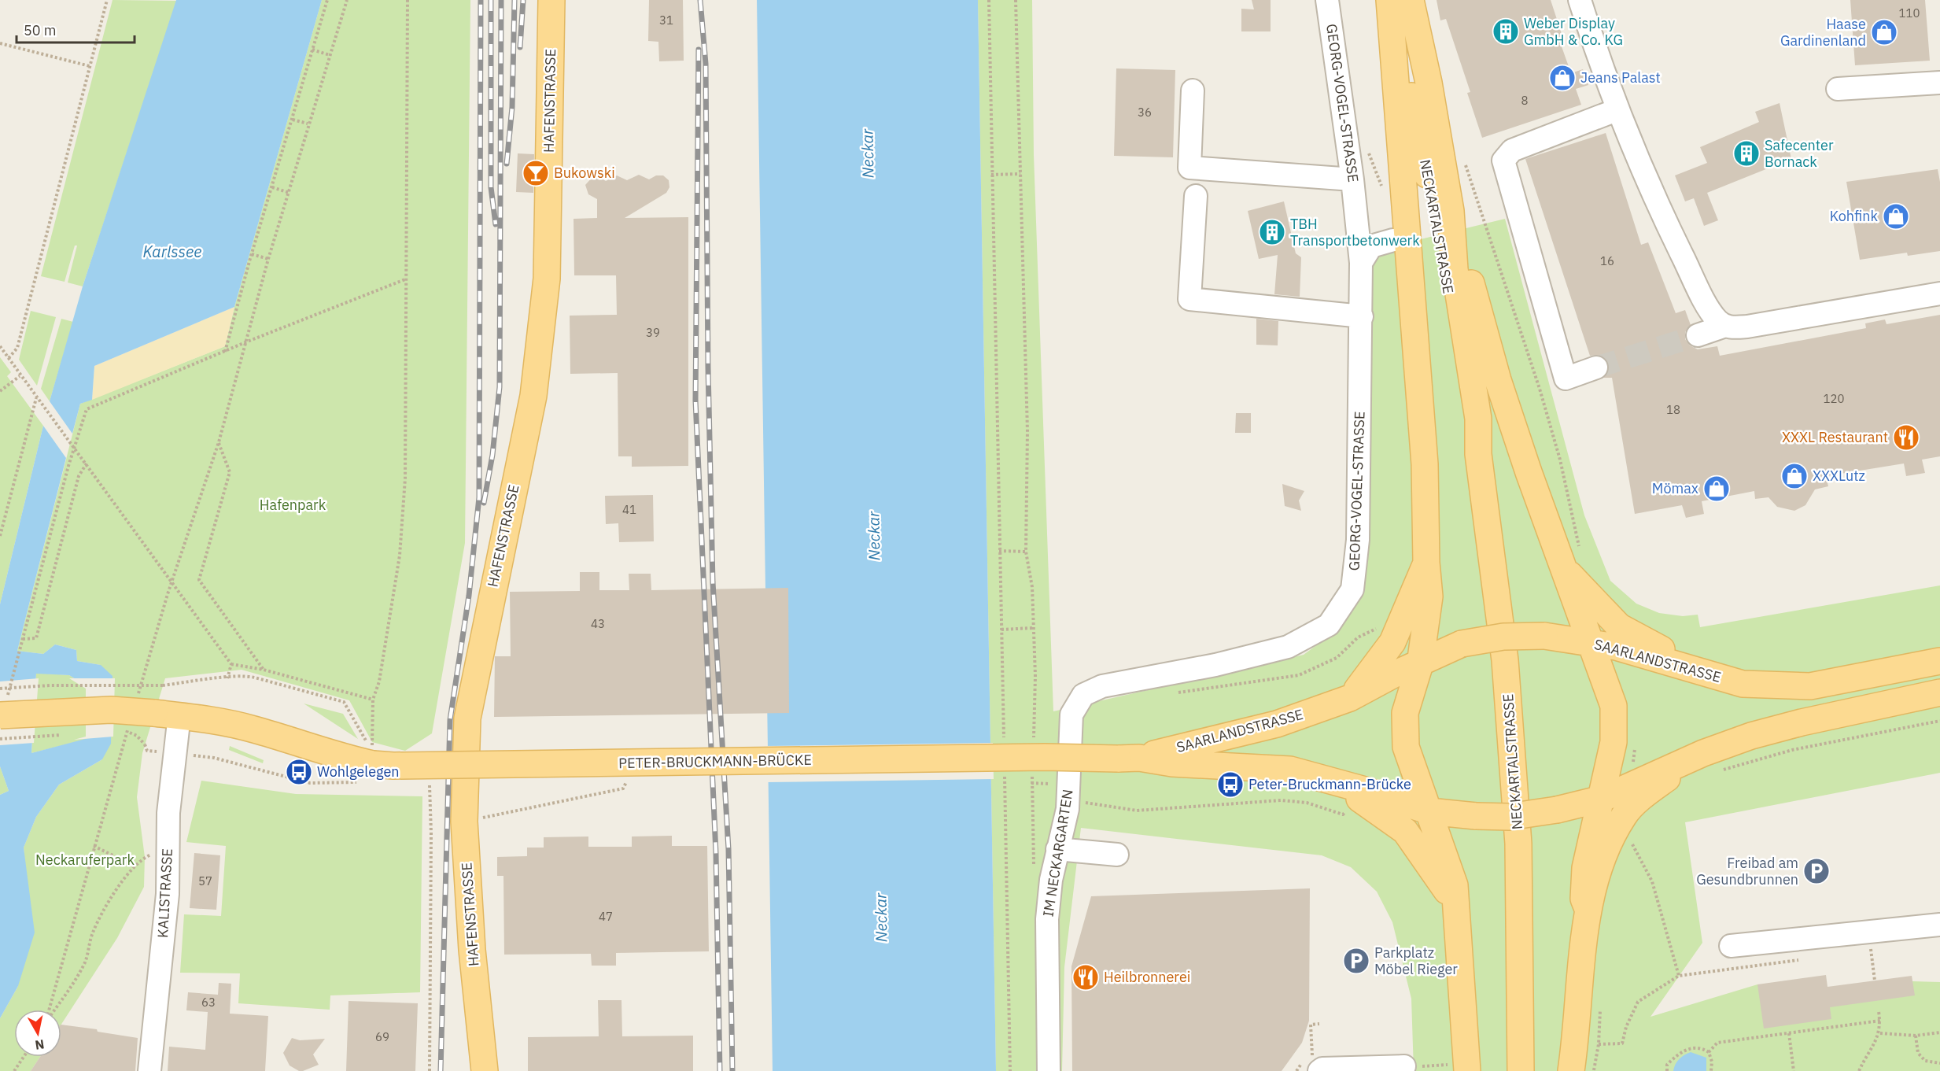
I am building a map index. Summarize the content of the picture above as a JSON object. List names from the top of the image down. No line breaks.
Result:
{"streets":{"main road":["HAFENSTRASSE","NECKARTALSTRASSE","SAARLANDSTRASSE","PETER-BRUCKMANN-BRÜCKE"],"street":["GEORG-VOGEL-STRASSE","IM NECKARGARTEN","KALISTRASSE"]},"crossings":[["GEORG-VOGEL-STRASSE","IM NECKARGARTEN"],["SAARLANDSTRASSE","PETER-BRUCKMANN-BRÜCKE"],["PETER-BRUCKMANN-BRÜCKE","KALISTRASSE"]],"water":["Neckar","Karlssee"],"parks":["Hafenpark","Neckaruferpark"],"places":{"building":["Weber Display GmbH & Co. KG","Safecenter Bornack","TBH Transportbetonwerk"],"shop":["Haase Gardinenland","Jeans Palast","Kohfink","XXXLutz","Mömax"],"bar":["Bukowski"],"restaurant":["XXXL Restaurant","Heilbronnerei"],"bus stop":["Wohlgelegen","Peter-Bruckmann-Brücke"],"parking":["Freibad am Gesundbrunnen","Parkplatz Möbel Rieger"]},"house_numbers":["110","31","8","36","16","39","120","18","41","43","57","47","63","69"],"scale_bar":"50 m","north":"bottom"}
